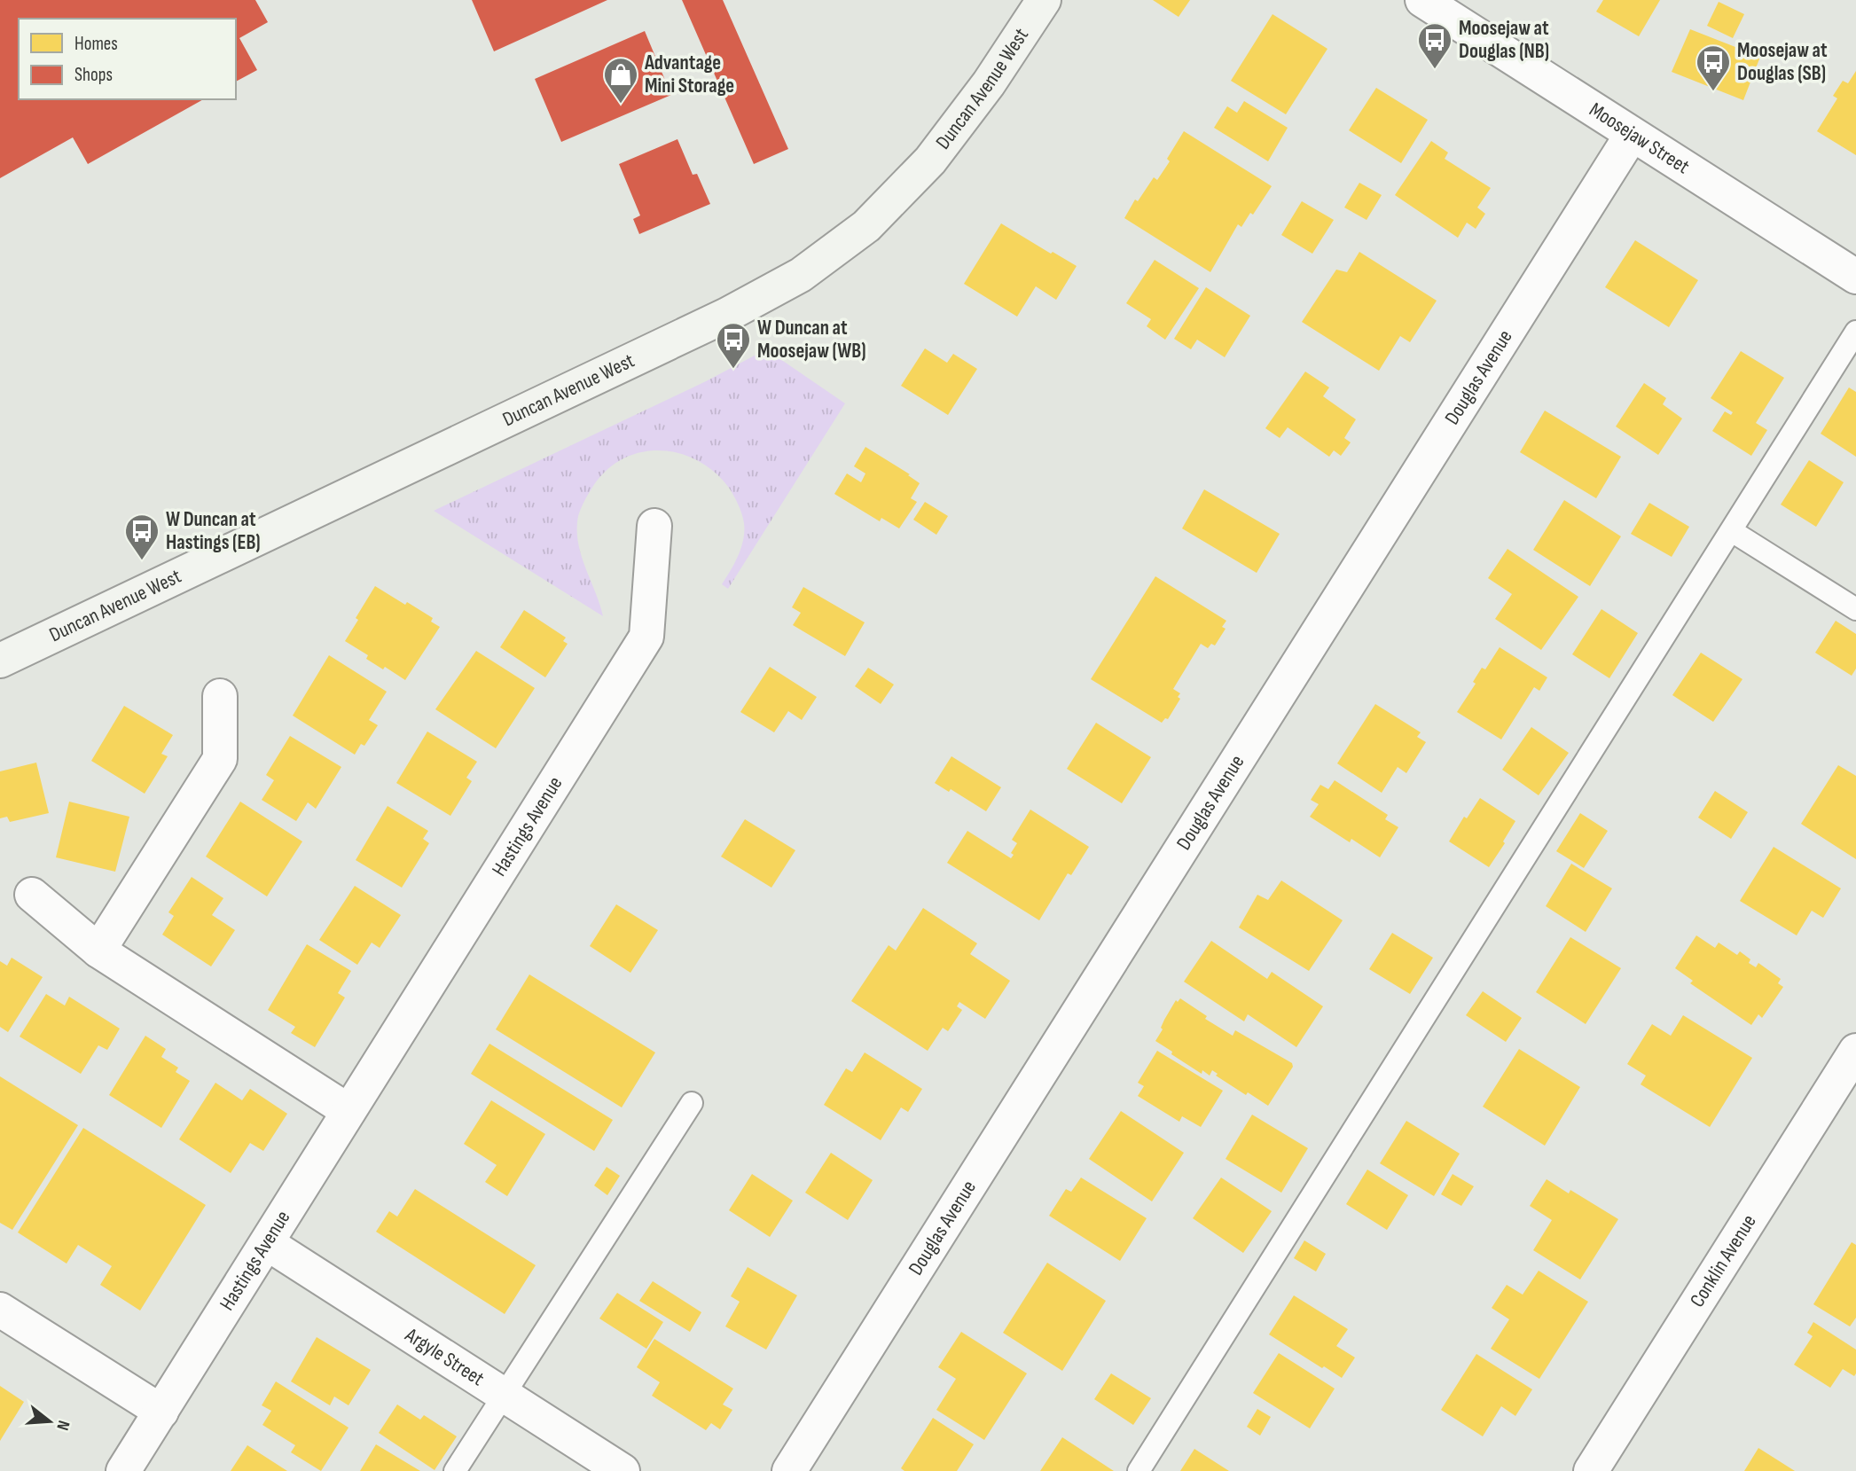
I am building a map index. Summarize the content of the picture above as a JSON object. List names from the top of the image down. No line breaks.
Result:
{"streets":{"street":["Duncan Avenue West","Moosejaw Street","Douglas Avenue","Hastings Avenue","Conklin Avenue","Argyle Street"]},"crossings":[["Moosejaw Street","Douglas Avenue"],["Hastings Avenue","Argyle Street"]],"places":{"bus stop":["Moosejaw at Douglas (NB)","Moosejaw at Douglas (SB)","W Duncan at Moosejaw (WB)","W Duncan at Hastings (EB)"],"shop":["Advantage Mini Storage"]},"legend":["Homes","Shops"],"north":"right"}
